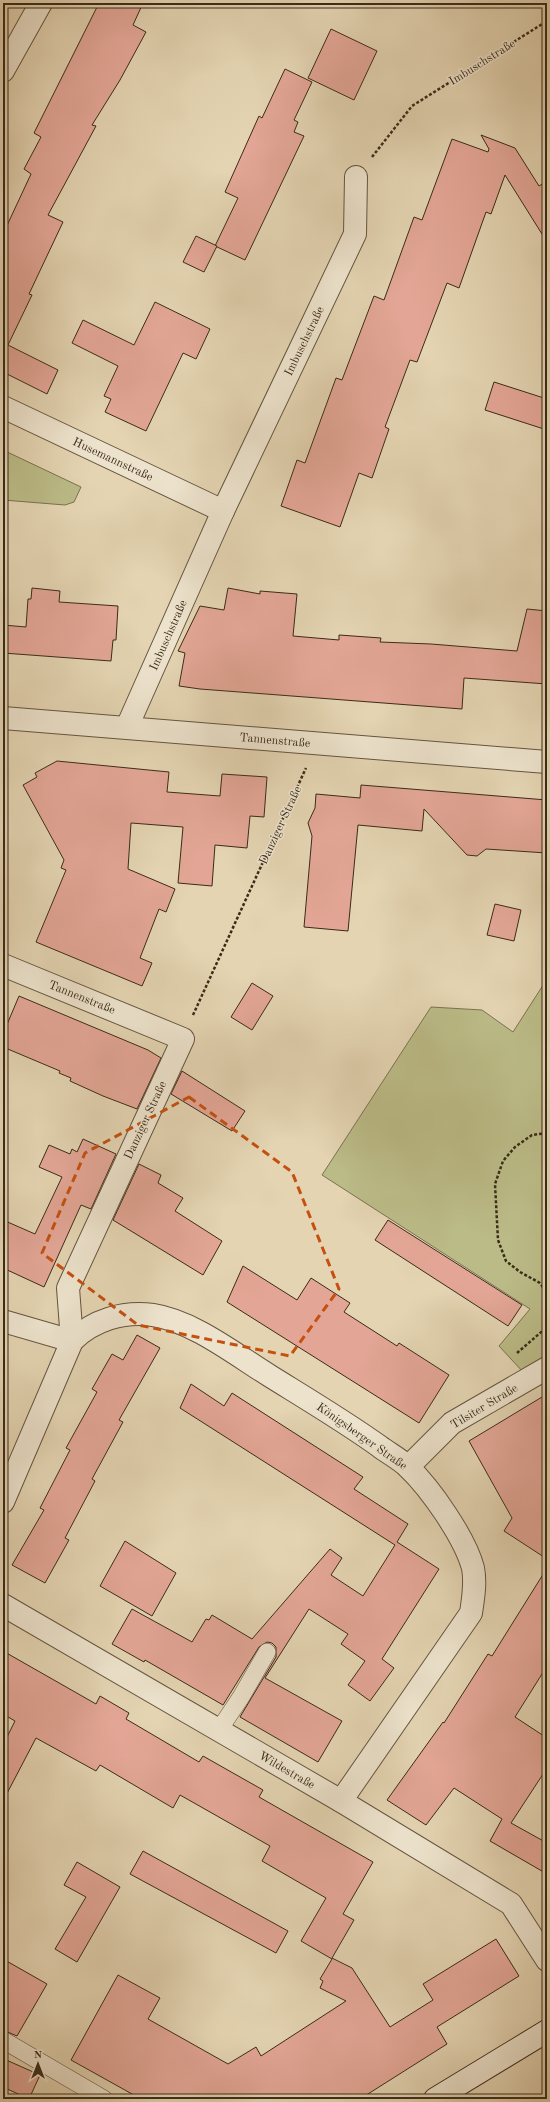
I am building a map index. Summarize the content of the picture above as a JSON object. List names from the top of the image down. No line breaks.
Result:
{"streets":{"street":["Imbuschstraße","Husemannstraße","Tannenstraße","Danziger Straße","Tilsiter Straße","Königsberger Straße","Wildestraße"]},"crossings":[["Imbuschstraße","Husemannstraße"],["Imbuschstraße","Tannenstraße"],["Tannenstraße","Danziger Straße"],["Danziger Straße","Königsberger Straße"],["Tilsiter Straße","Königsberger Straße"],["Königsberger Straße","Wildestraße"]],"north":"top"}
